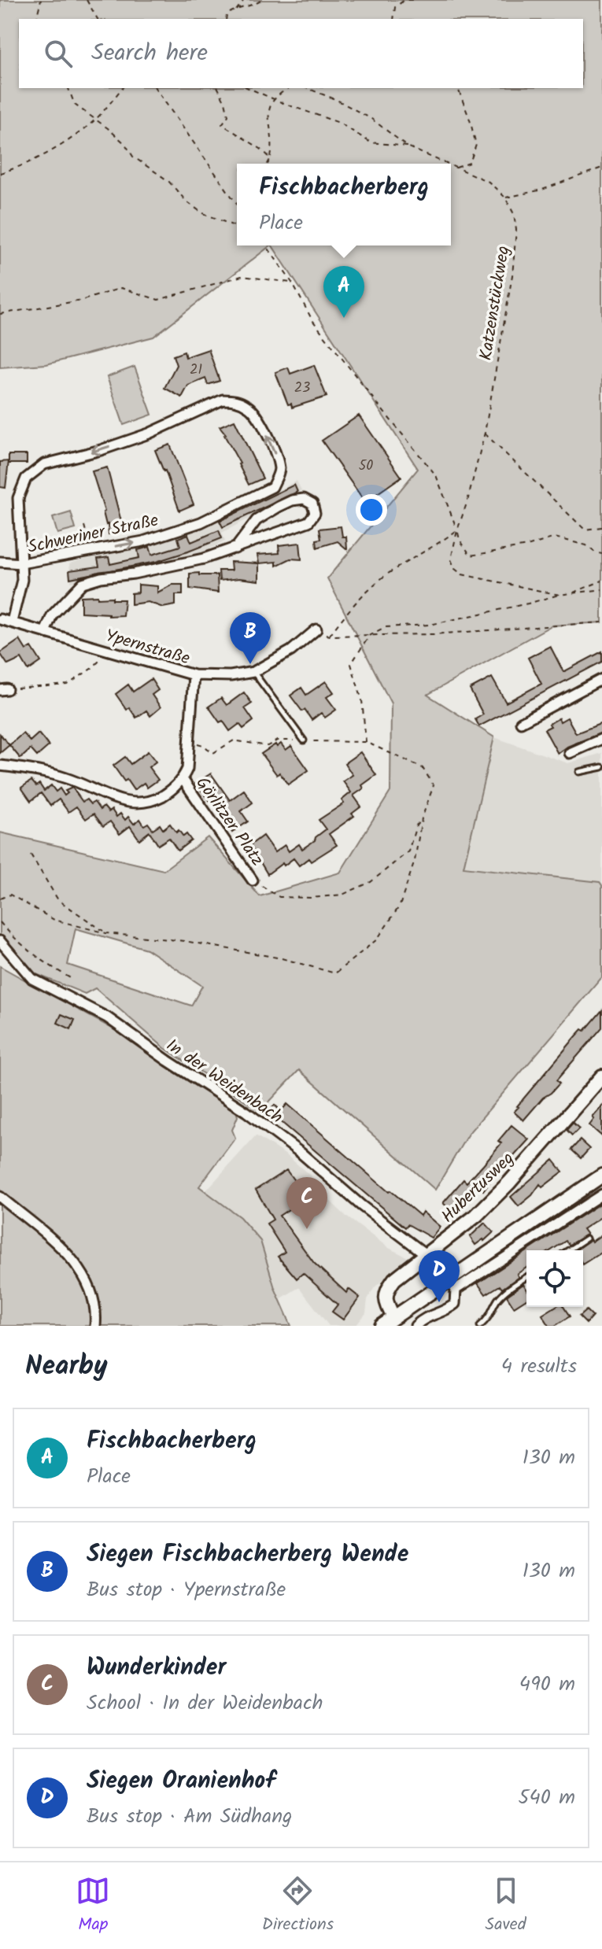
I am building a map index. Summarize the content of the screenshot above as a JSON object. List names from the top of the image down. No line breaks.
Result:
{"streets":{"street":["Schweriner Straße","Ypernstraße","Görlitzer Platz","In der Weidenbach","Hubertusweg"],"path":["Katzenstückweg"]},"crossings":[["Schweriner Straße","Ypernstraße"],["In der Weidenbach","Hubertusweg"]],"house_numbers":["21","23","50"],"page":{"search":"Search here","popup":["Fischbacherberg","Place"],"pins":["A","B","C","D"],"heading":["Nearby","4 results"],"list":[{"mark":"A","name":"Fischbacherberg","note":"Place","value":"130 m"},{"mark":"B","name":"Siegen Fischbacherberg Wende","note":"Bus stop · Ypernstraße","value":"130 m"},{"mark":"C","name":"Wunderkinder","note":"School · In der Weidenbach","value":"490 m"},{"mark":"D","name":"Siegen Oranienhof","note":"Bus stop · Am Südhang","value":"540 m"}],"nav":["Map","Directions","Saved"]}}
